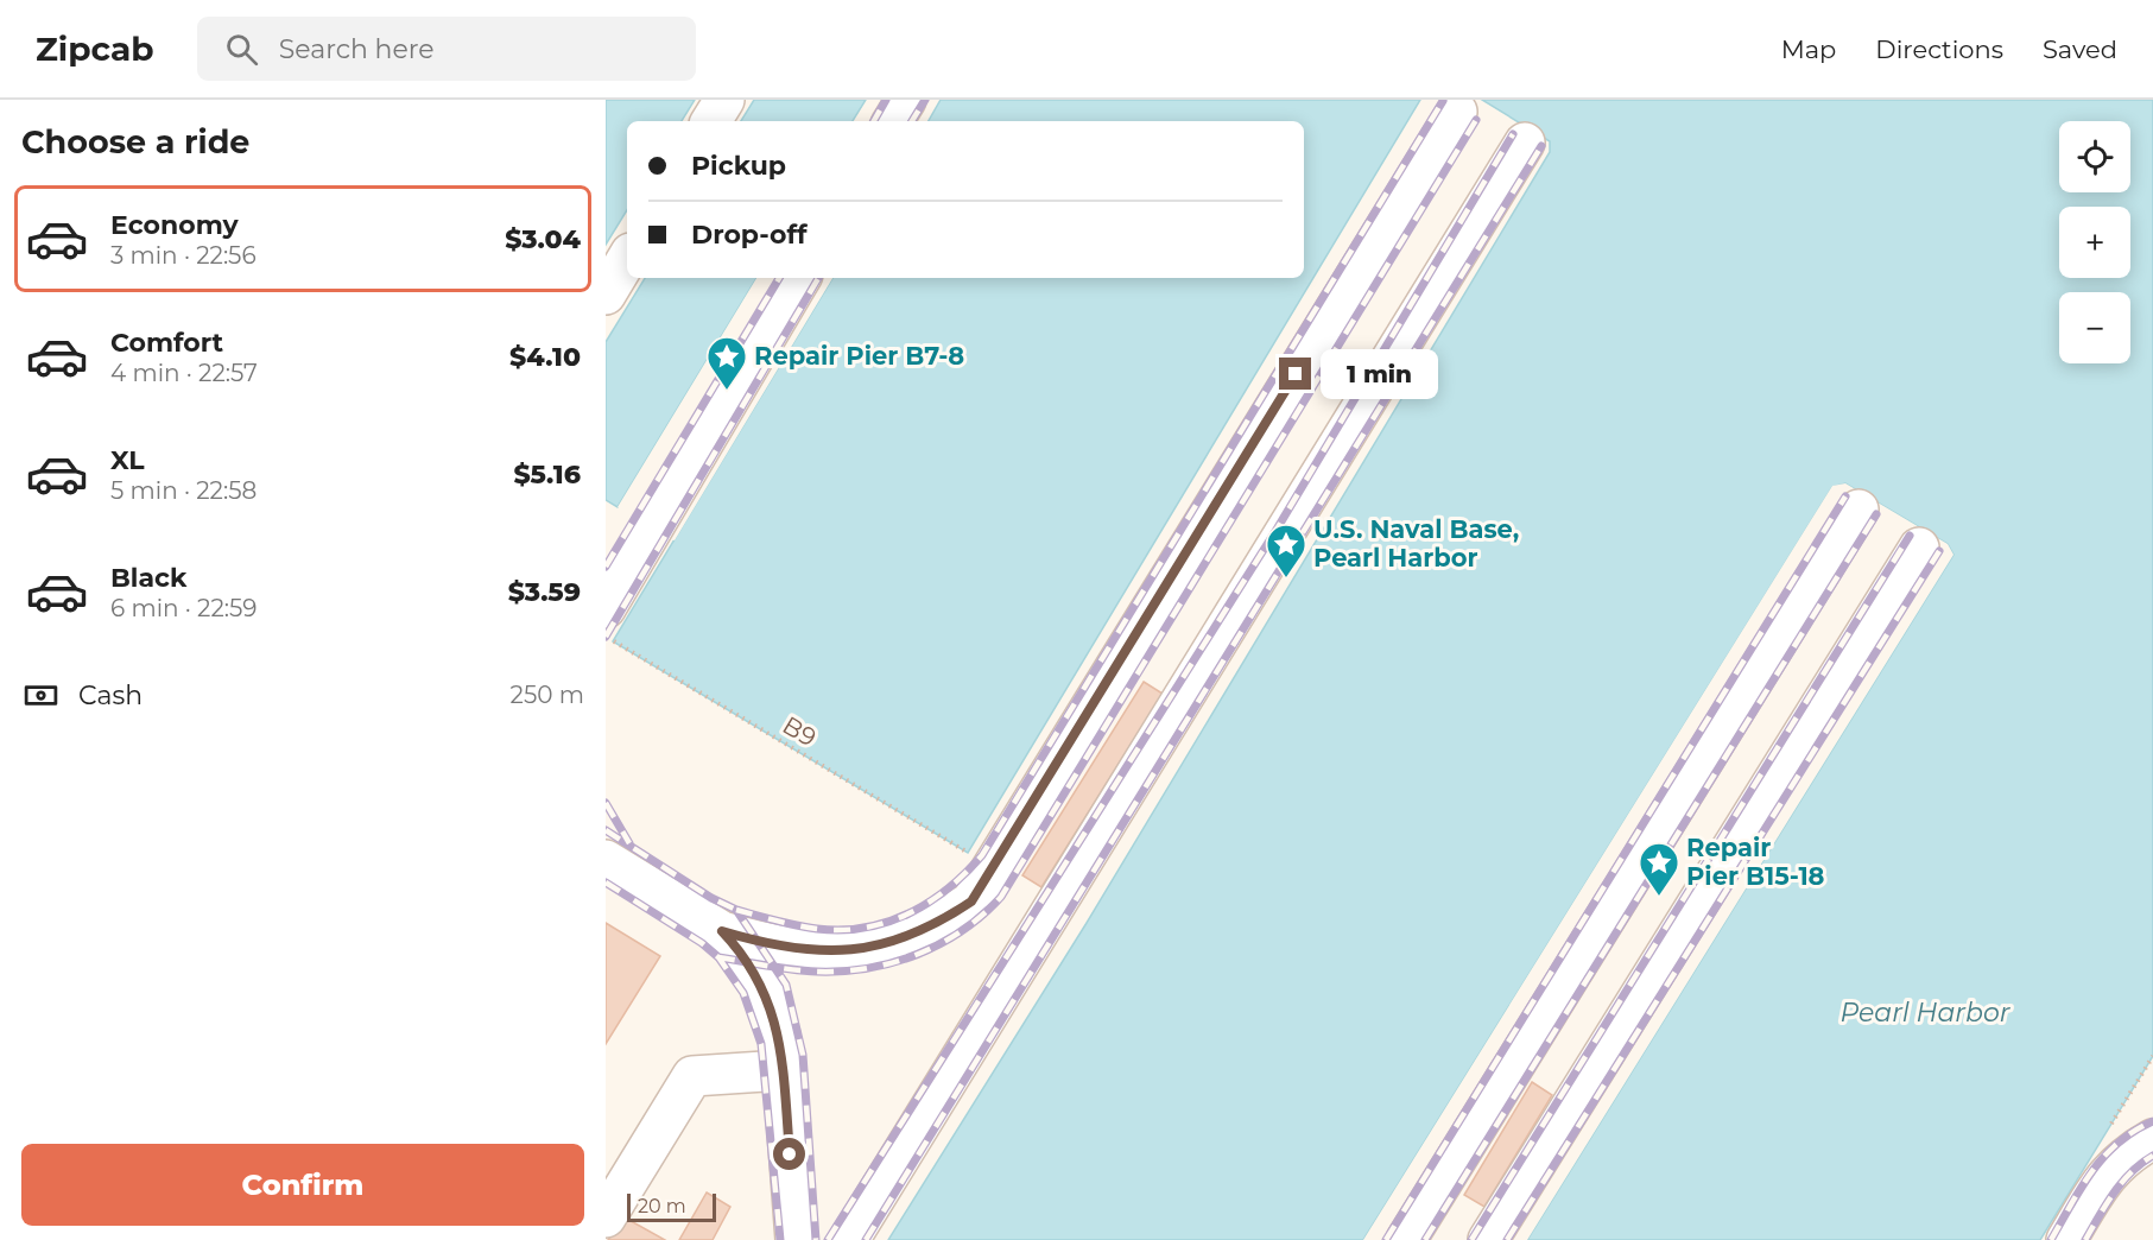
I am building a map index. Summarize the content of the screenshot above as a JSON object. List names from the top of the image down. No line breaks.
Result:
{"streets":{"path":["B9"]},"water":["Pearl Harbor"],"places":{"place":["Repair Pier B7-8","U.S. Naval Base, Pearl Harbor","Repair Pier B15-18"]},"scale_bar":"20 m","page":{"header":"Zipcab","search":"Search here","nav":["Map","Directions","Saved"],"heading":"Choose a ride","map_buttons":["+","−"],"banner":["Pickup","Drop-off"],"list":[{"name":"Economy","note":"3 min · 22:56","value":"$3.04"},{"name":"Comfort","note":"4 min · 22:57","value":"$4.10"},{"name":"XL","note":"5 min · 22:58","value":"$5.16"},{"name":"Black","note":"6 min · 22:59","value":"$3.59"}],"bubble":"1 min","pay":["Cash","250 m"],"buttons":"Confirm","scale":"20 m"}}
